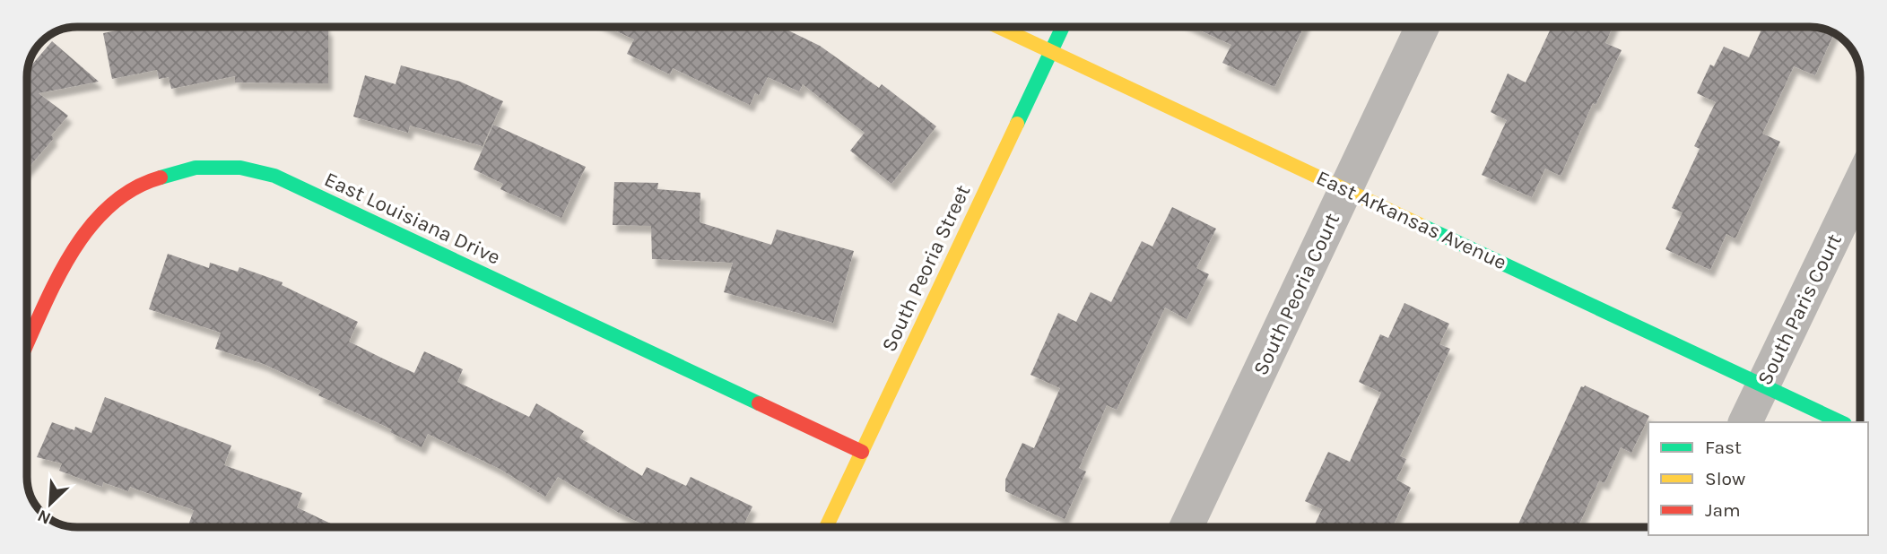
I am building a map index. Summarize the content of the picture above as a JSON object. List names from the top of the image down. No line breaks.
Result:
{"streets":{"street":["East Louisiana Drive","East Arkansas Avenue","South Peoria Street","South Peoria Court","South Paris Court"]},"crossings":[["East Louisiana Drive","South Peoria Street"],["East Arkansas Avenue","South Peoria Street"],["East Arkansas Avenue","South Peoria Court"],["East Arkansas Avenue","South Paris Court"]],"legend":["Fast","Slow","Jam"],"north":"bottom left"}
